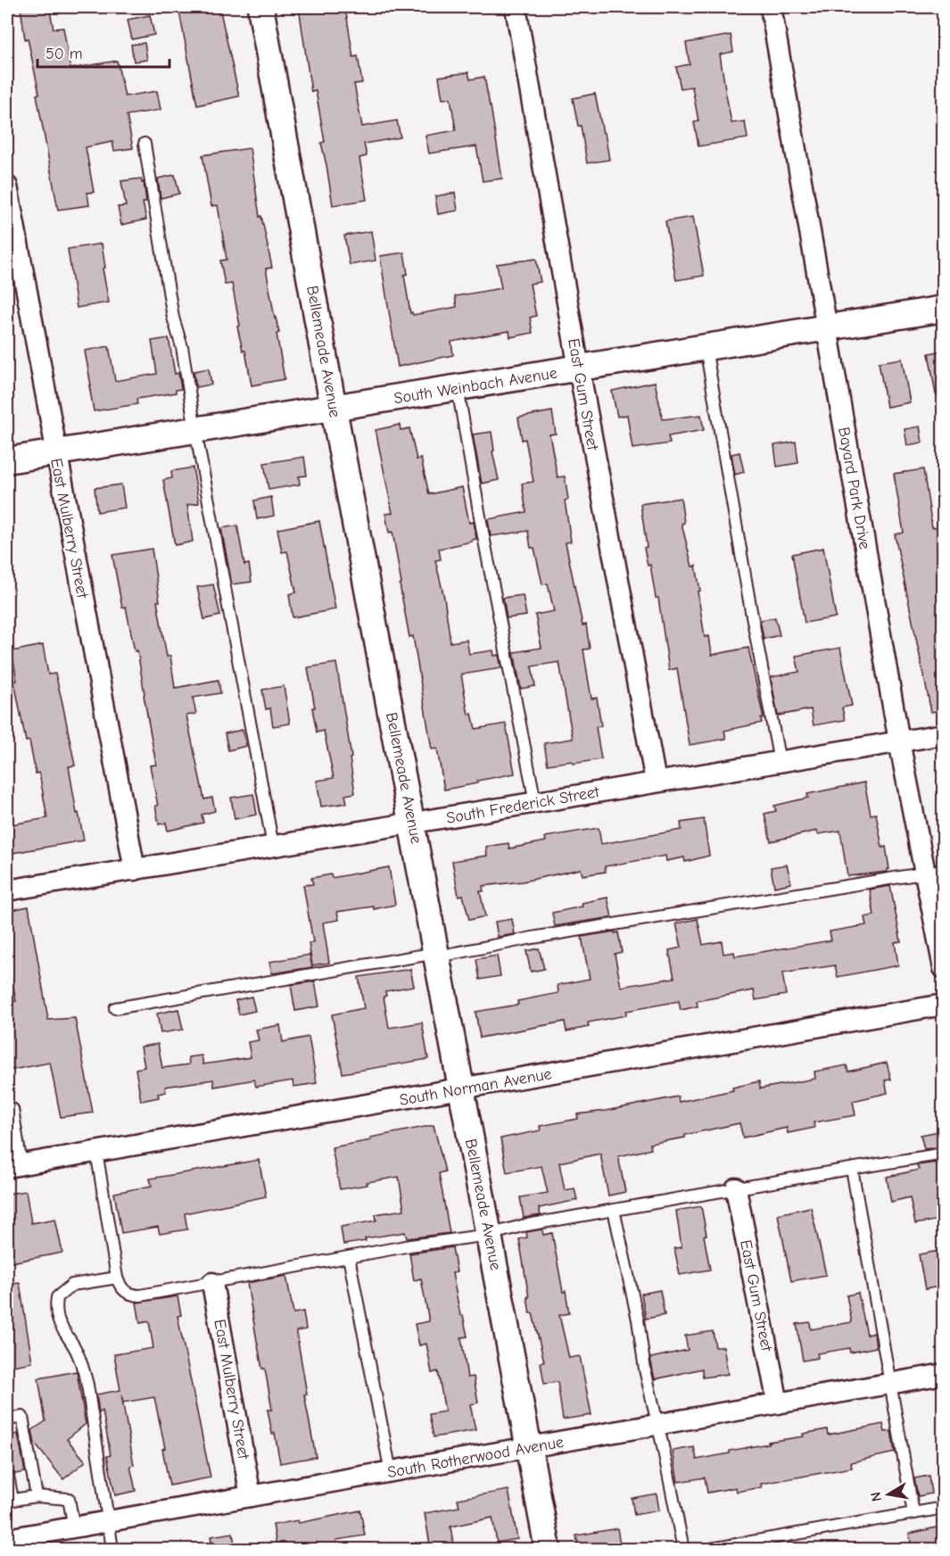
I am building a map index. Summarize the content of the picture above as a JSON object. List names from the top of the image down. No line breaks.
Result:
{"streets":{"street":["Bellemeade Avenue","South Weinbach Avenue","East Gum Street","Bayard Park Drive","East Mulberry Street","South Frederick Street","South Norman Avenue","South Rotherwood Avenue"]},"crossings":[["Bellemeade Avenue","South Weinbach Avenue"],["Bellemeade Avenue","South Frederick Street"],["Bellemeade Avenue","South Norman Avenue"],["Bellemeade Avenue","South Rotherwood Avenue"],["South Weinbach Avenue","East Gum Street"],["South Weinbach Avenue","Bayard Park Drive"],["South Weinbach Avenue","East Mulberry Street"],["East Gum Street","South Frederick Street"],["East Gum Street","South Rotherwood Avenue"],["Bayard Park Drive","South Frederick Street"],["East Mulberry Street","South Frederick Street"],["East Mulberry Street","South Rotherwood Avenue"]],"scale_bar":"50 m","north":"left"}
